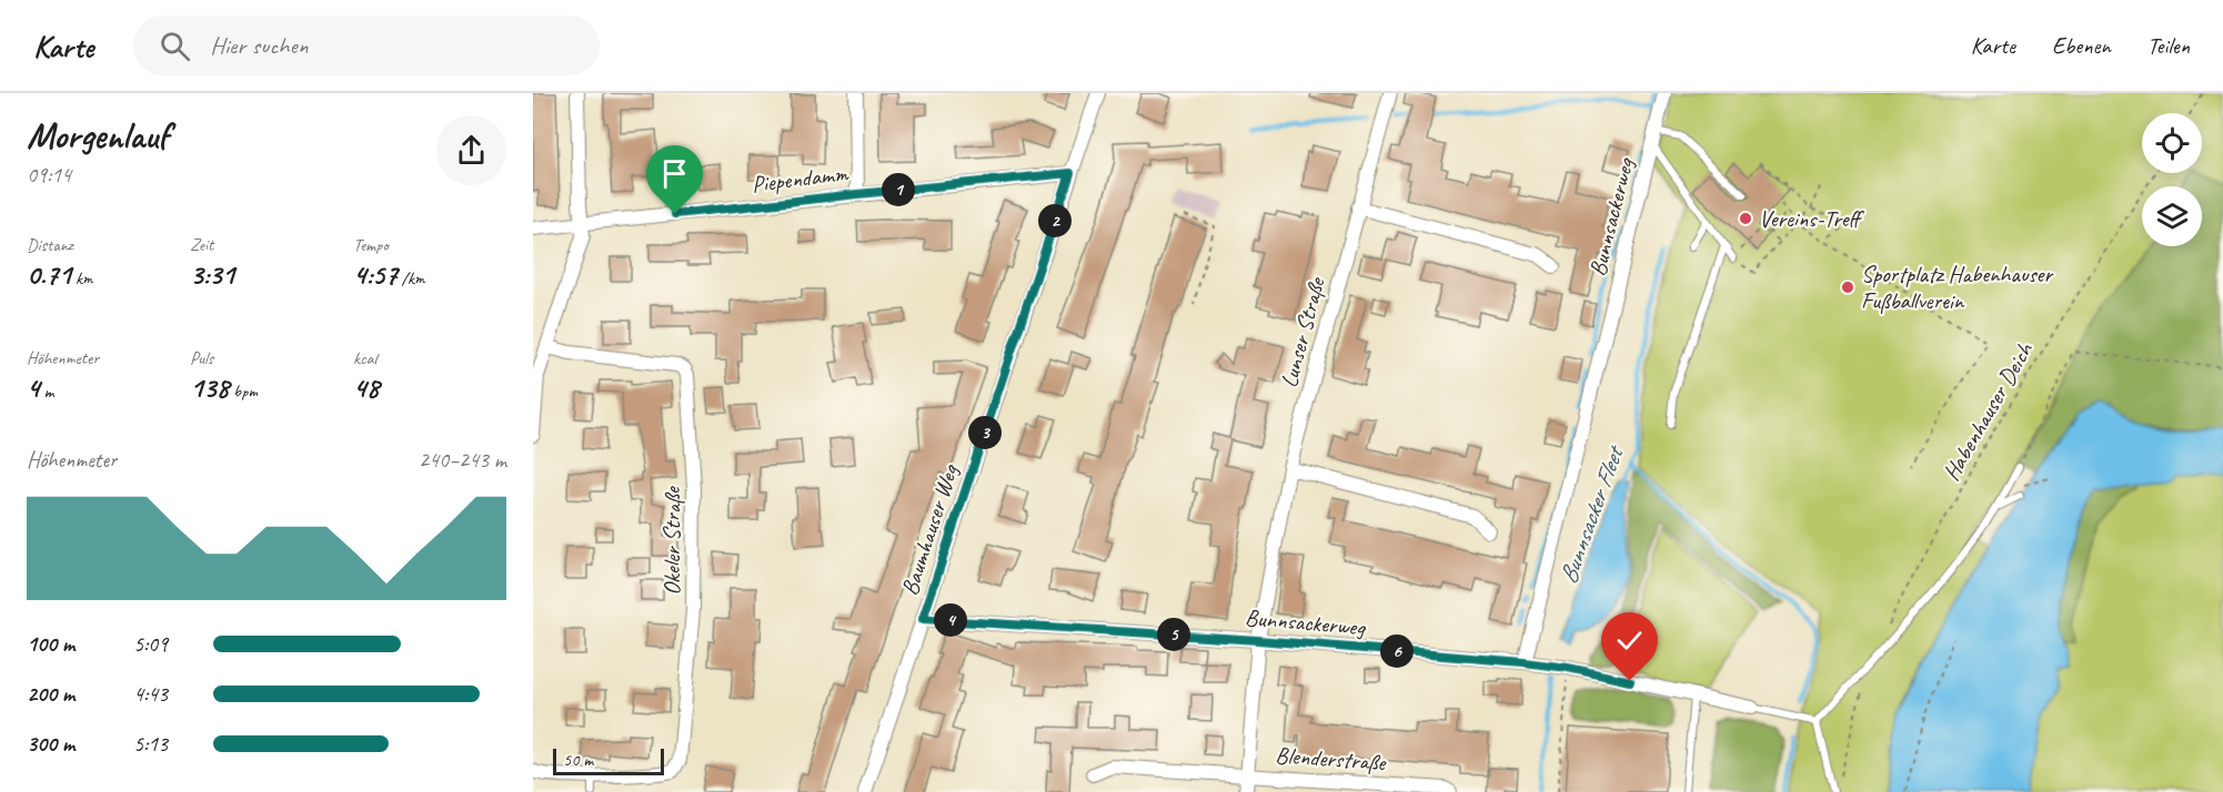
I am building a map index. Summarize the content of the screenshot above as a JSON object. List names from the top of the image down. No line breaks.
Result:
{"streets":{"street":["Piependamm","Bunnsackerweg","Lunser Straße","Baumhauser Weg","Okeler Straße","Blenderstraße"],"path":["Habenhauser Deich"]},"crossings":[["Piependamm","Baumhauser Weg"],["Bunnsackerweg","Lunser Straße"],["Bunnsackerweg","Baumhauser Weg"],["Bunnsackerweg","Blenderstraße"],["Lunser Straße","Blenderstraße"]],"water":["Bunnsacker Fleet"],"places":["Vereins-Treff","Sportplatz Habenhauser Fußballverein"],"scale_bar":"50 m","page":{"header":"Karte","search":"Hier suchen","nav":["Karte","Ebenen","Teilen"],"heading":["Morgenlauf","09:14"],"pins":["1","2","3","4","5","6"],"stats":[["Distanz","0.71 km"],["Zeit","3:31"],["Tempo","4:57 /km"],["Höhenmeter","4 m"],["Puls","138 bpm"],["kcal","48"]],"chart":["Höhenmeter","240–243 m"],"list":[{"name":"100 m","note":"5:09"},{"name":"200 m","note":"4:43"},{"name":"300 m","note":"5:13"}],"scale":"50 m"}}
